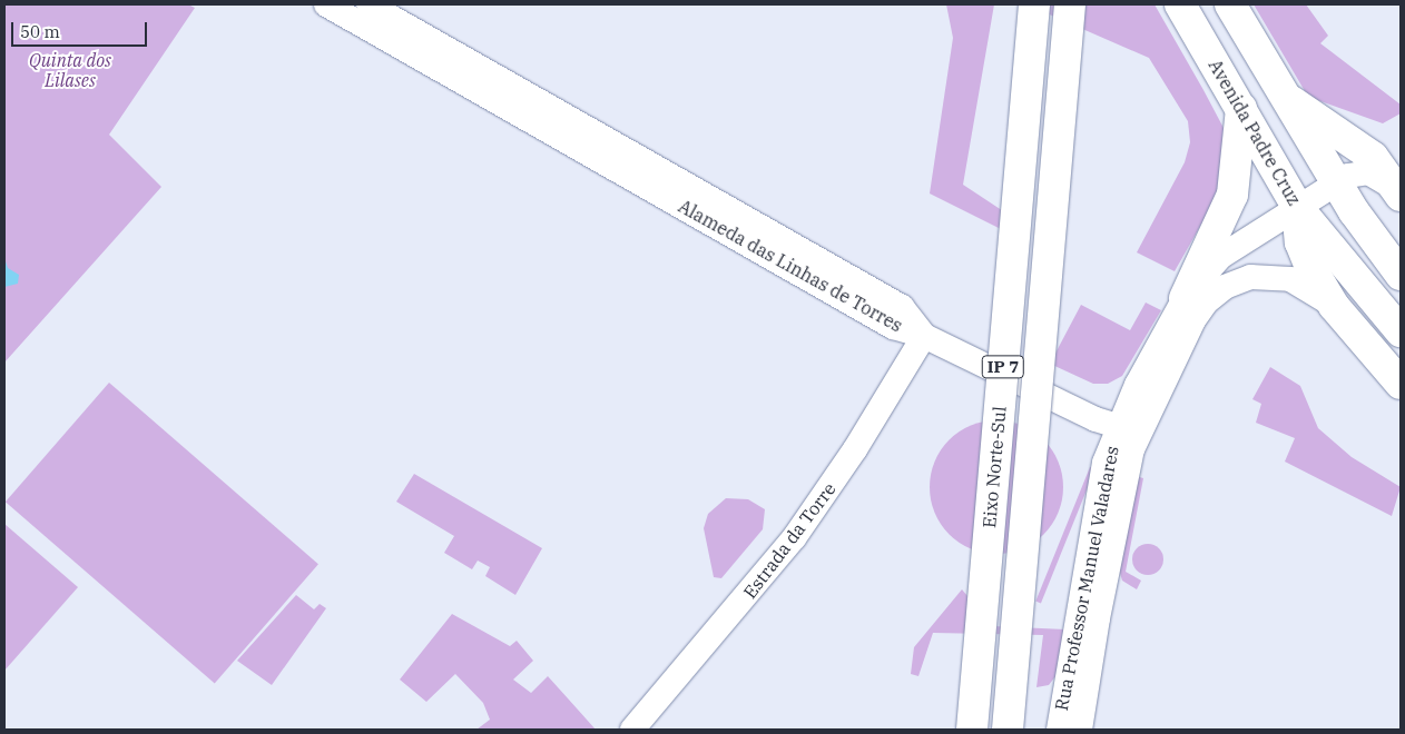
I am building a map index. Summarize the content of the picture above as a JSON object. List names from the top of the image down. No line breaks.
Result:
{"streets":{"highway":["Avenida Padre Cruz","IP 7","Eixo Norte-Sul"],"main road":["Alameda das Linhas de Torres","Estrada da Torre","Rua Professor Manuel Valadares"]},"crossings":[["Alameda das Linhas de Torres","Estrada da Torre"]],"parks":["Quinta dos Lilases"],"scale_bar":"50 m"}
